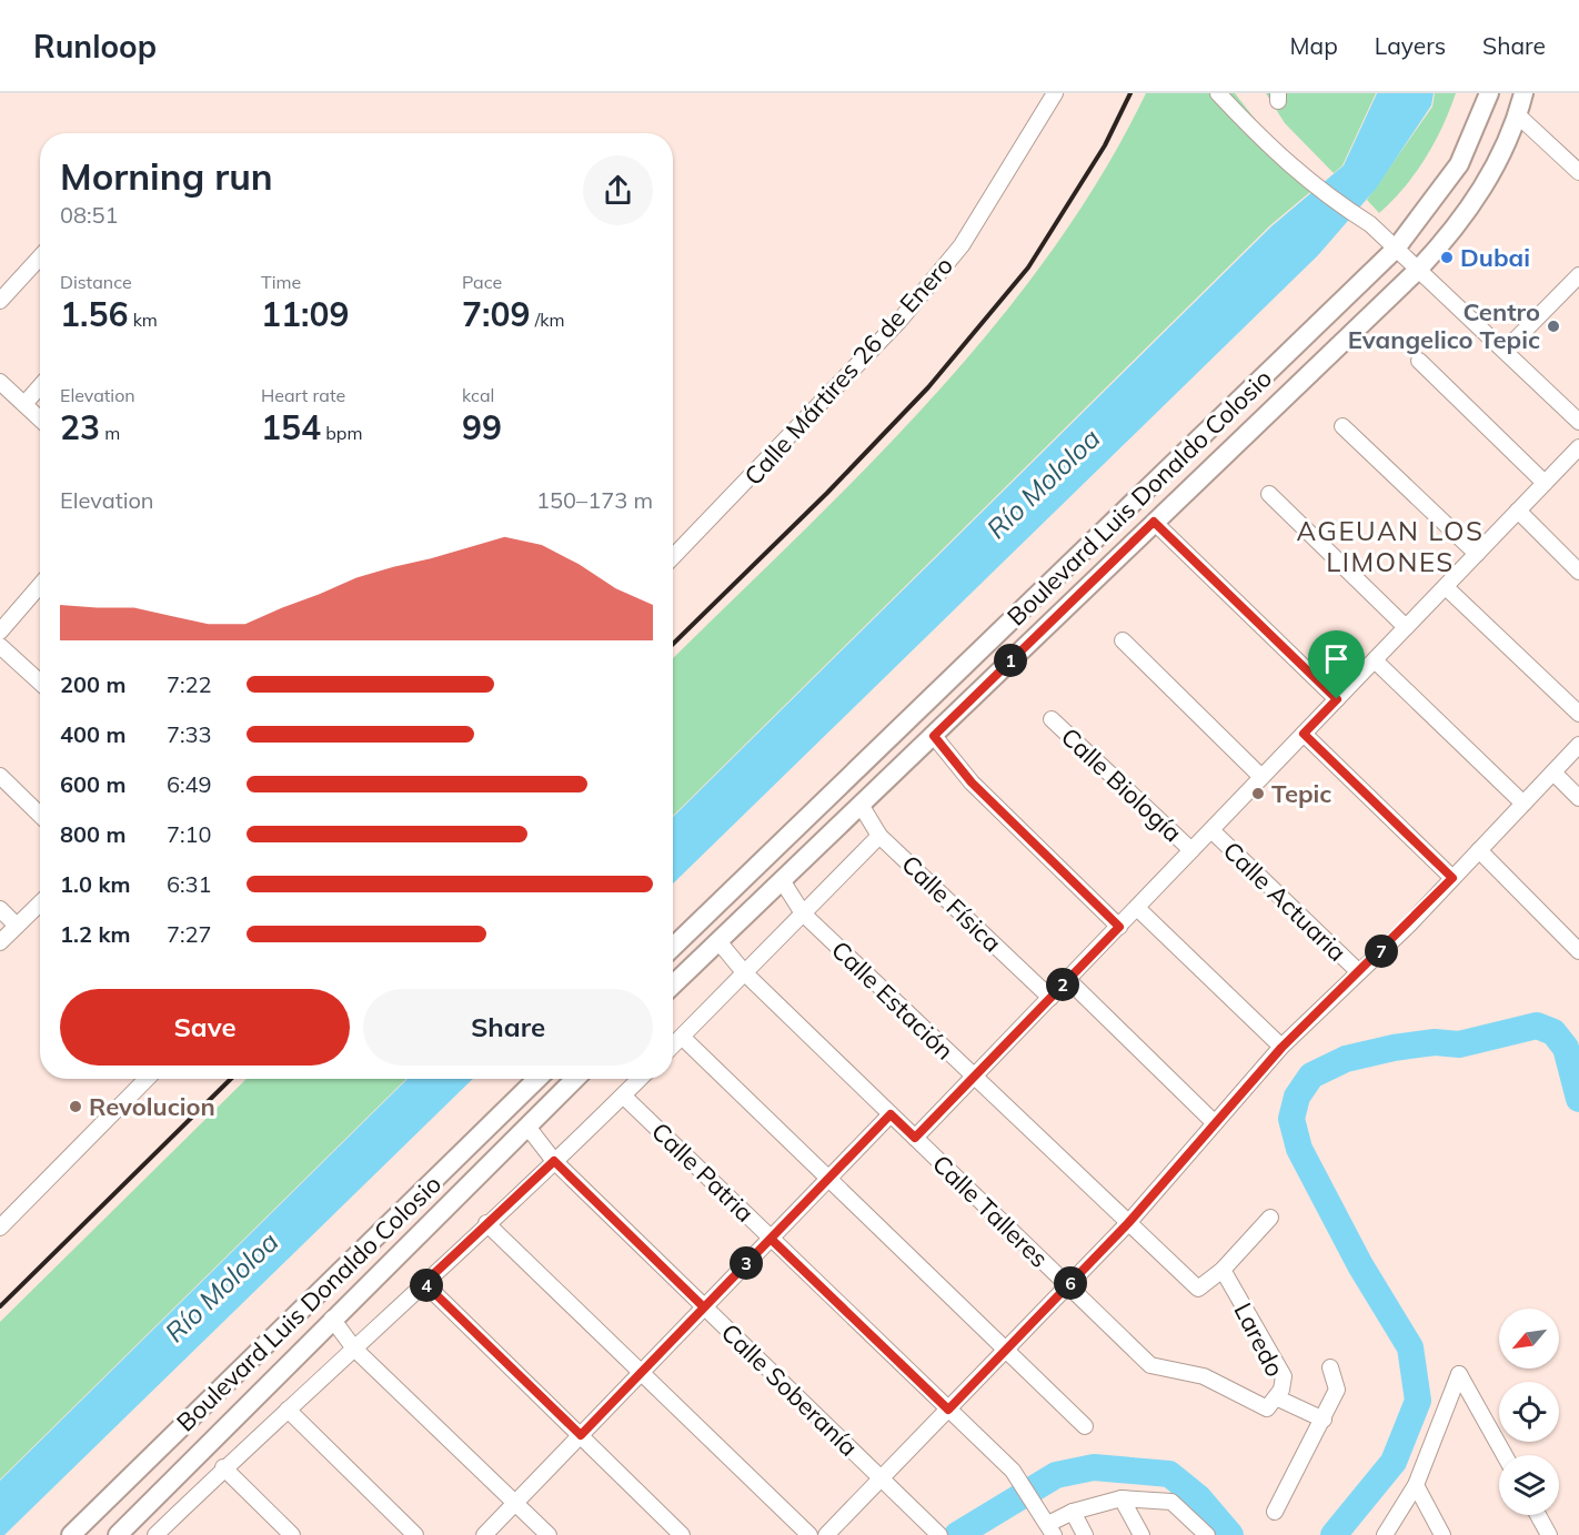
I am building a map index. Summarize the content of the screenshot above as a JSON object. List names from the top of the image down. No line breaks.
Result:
{"streets":{"main road":["Boulevard Luis Donaldo Colosio"],"street":["Calle Mártires 26 de Enero","Calle Biología","Calle Actuaria","Calle Física","Calle Estación","Calle Patria","Calle Talleres","Laredo","Calle Soberanía"]},"crossings":[["Boulevard Luis Donaldo Colosio","Calle Física"],["Boulevard Luis Donaldo Colosio","Calle Estación"],["Boulevard Luis Donaldo Colosio","Calle Talleres"],["Boulevard Luis Donaldo Colosio","Calle Soberanía"],["Calle Estación","Laredo"],["Calle Talleres","Laredo"]],"districts":["AGEUAN LOS LIMONES"],"water":["Río Mololoa"],"places":["Dubai","Centro Evangelico Tepic","Tepic","Revolucion"],"north":"bottom left","page":{"header":"Runloop","nav":["Map","Layers","Share"],"heading":["Morning run","08:51"],"stats":[["Distance","1.56 km"],["Time","11:09"],["Pace","7:09 /km"],["Elevation","23 m"],["Heart rate","154 bpm"],["kcal","99"]],"chart":["Elevation","150–173 m"],"pins":["1","7","2","3","6","4"],"list":[{"name":"200 m","note":"7:22"},{"name":"400 m","note":"7:33"},{"name":"600 m","note":"6:49"},{"name":"800 m","note":"7:10"},{"name":"1.0 km","note":"6:31"},{"name":"1.2 km","note":"7:27"}],"buttons":["Save","Share"]}}
